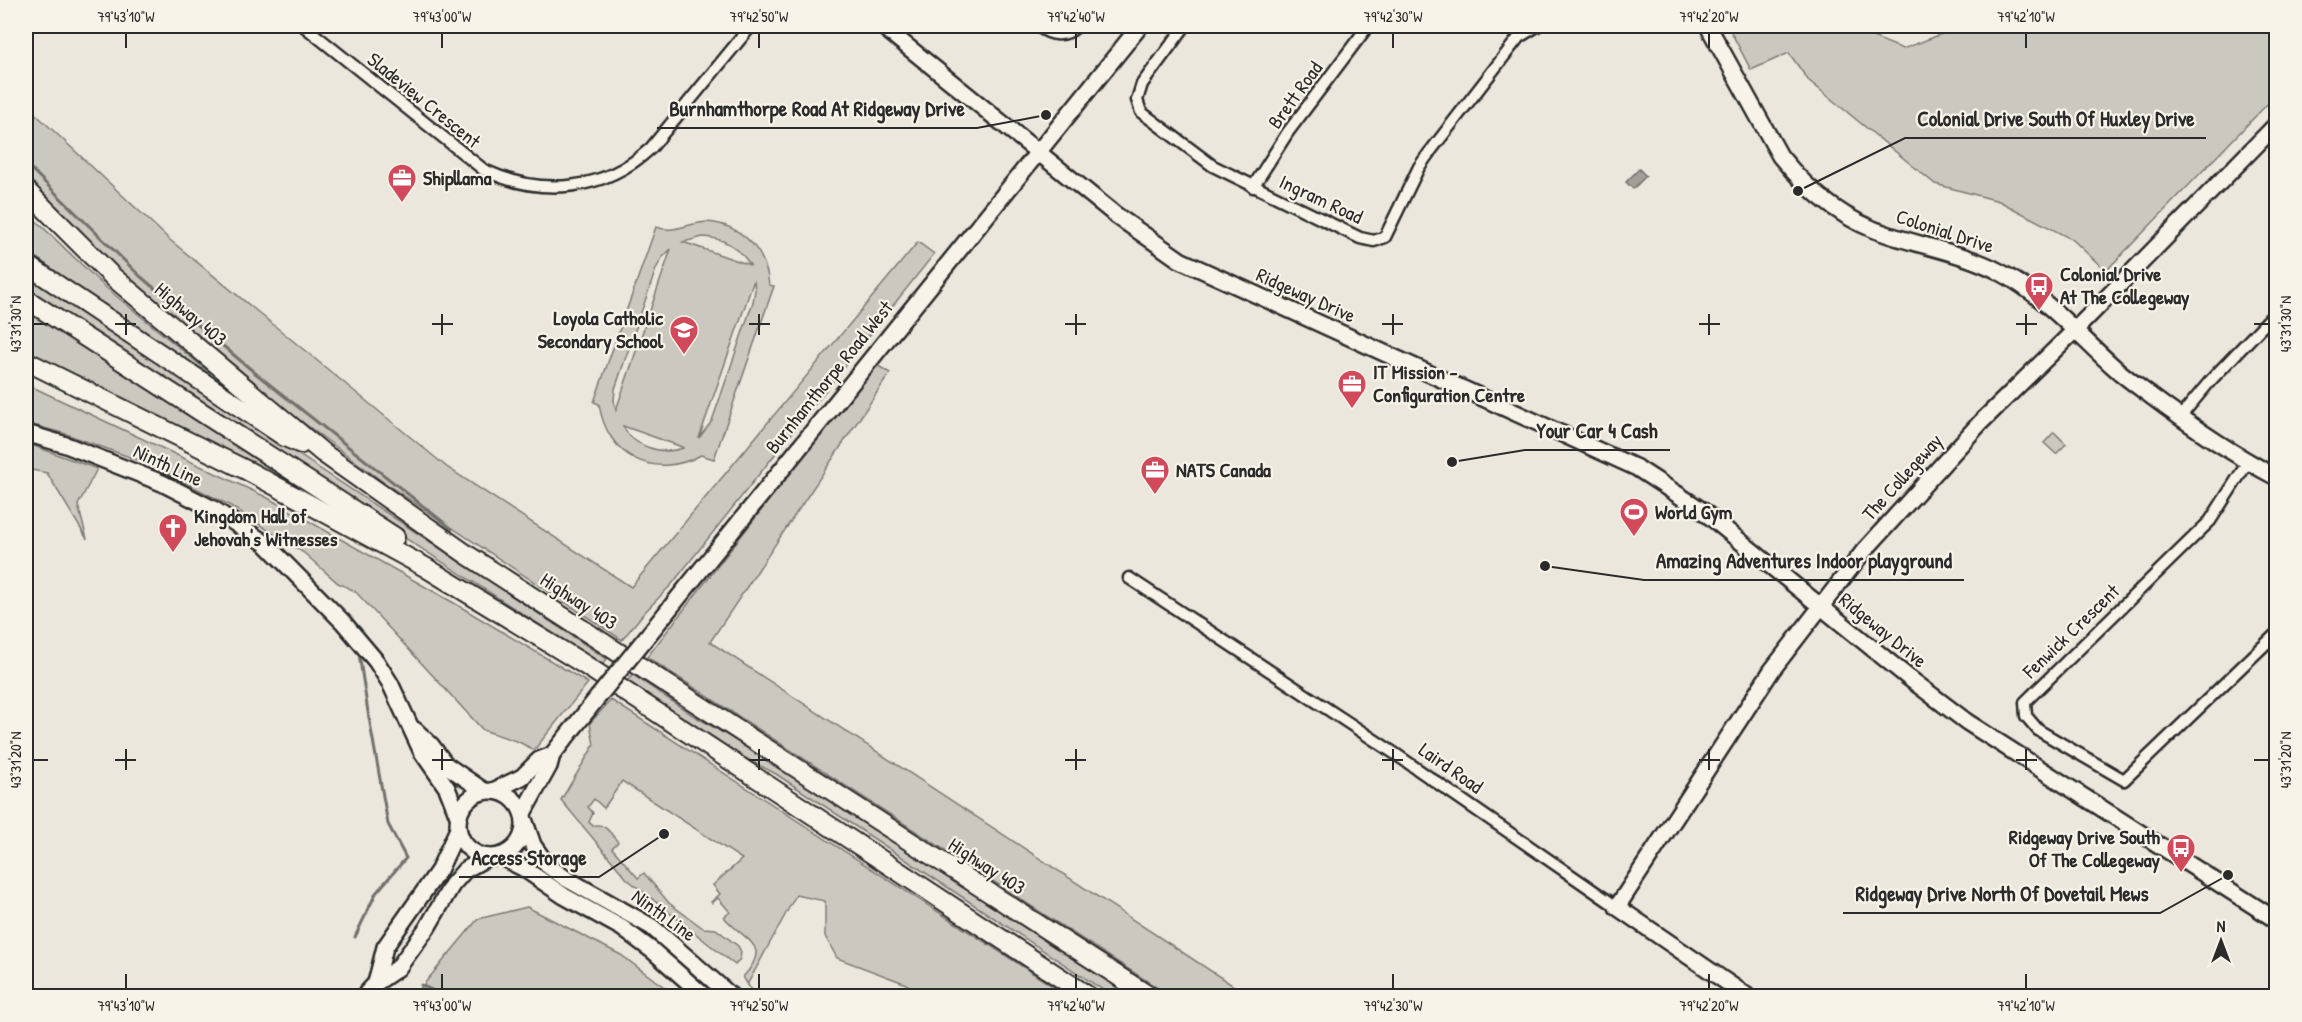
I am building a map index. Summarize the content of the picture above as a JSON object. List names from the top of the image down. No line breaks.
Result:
{"streets":{"highway":["Highway 403"],"street":["Brett Road","Sladeview Crescent","Ingram Road","Colonial Drive","Ridgeway Drive","Burnhamthorpe Road West","Ninth Line","The Collegeway","Fenwick Crescent","Laird Road"]},"crossings":[["Brett Road","Ingram Road"],["Colonial Drive","The Collegeway"],["Colonial Drive","Fenwick Crescent"],["Ridgeway Drive","Burnhamthorpe Road West"],["Ridgeway Drive","The Collegeway"],["Burnhamthorpe Road West","Ninth Line"],["The Collegeway","Laird Road"]],"places":{"other":["Burnhamthorpe Road At Ridgeway Drive","Colonial Drive South Of Huxley Drive","Your Car 4 Cash","Amazing Adventures Indoor playground","Access Storage","Ridgeway Drive North Of Dovetail Mews"],"office":["Shipllama","IT Mission - Configuration Centre","NATS Canada"],"bus stop":["Colonial Drive At The Collegeway","Ridgeway Drive South Of The Collegeway"],"school or university":["Loyola Catholic Secondary School"],"sports":["World Gym"],"church":["Kingdom Hall of Jehovah's Witnesses"]},"north":"top","coordinates":["79°43'10\"W","79°43'00\"W","79°42'50\"W","79°42'40\"W","79°42'30\"W","79°42'20\"W","79°42'10\"W","43°31'30\"N","43°31'20\"N"]}
